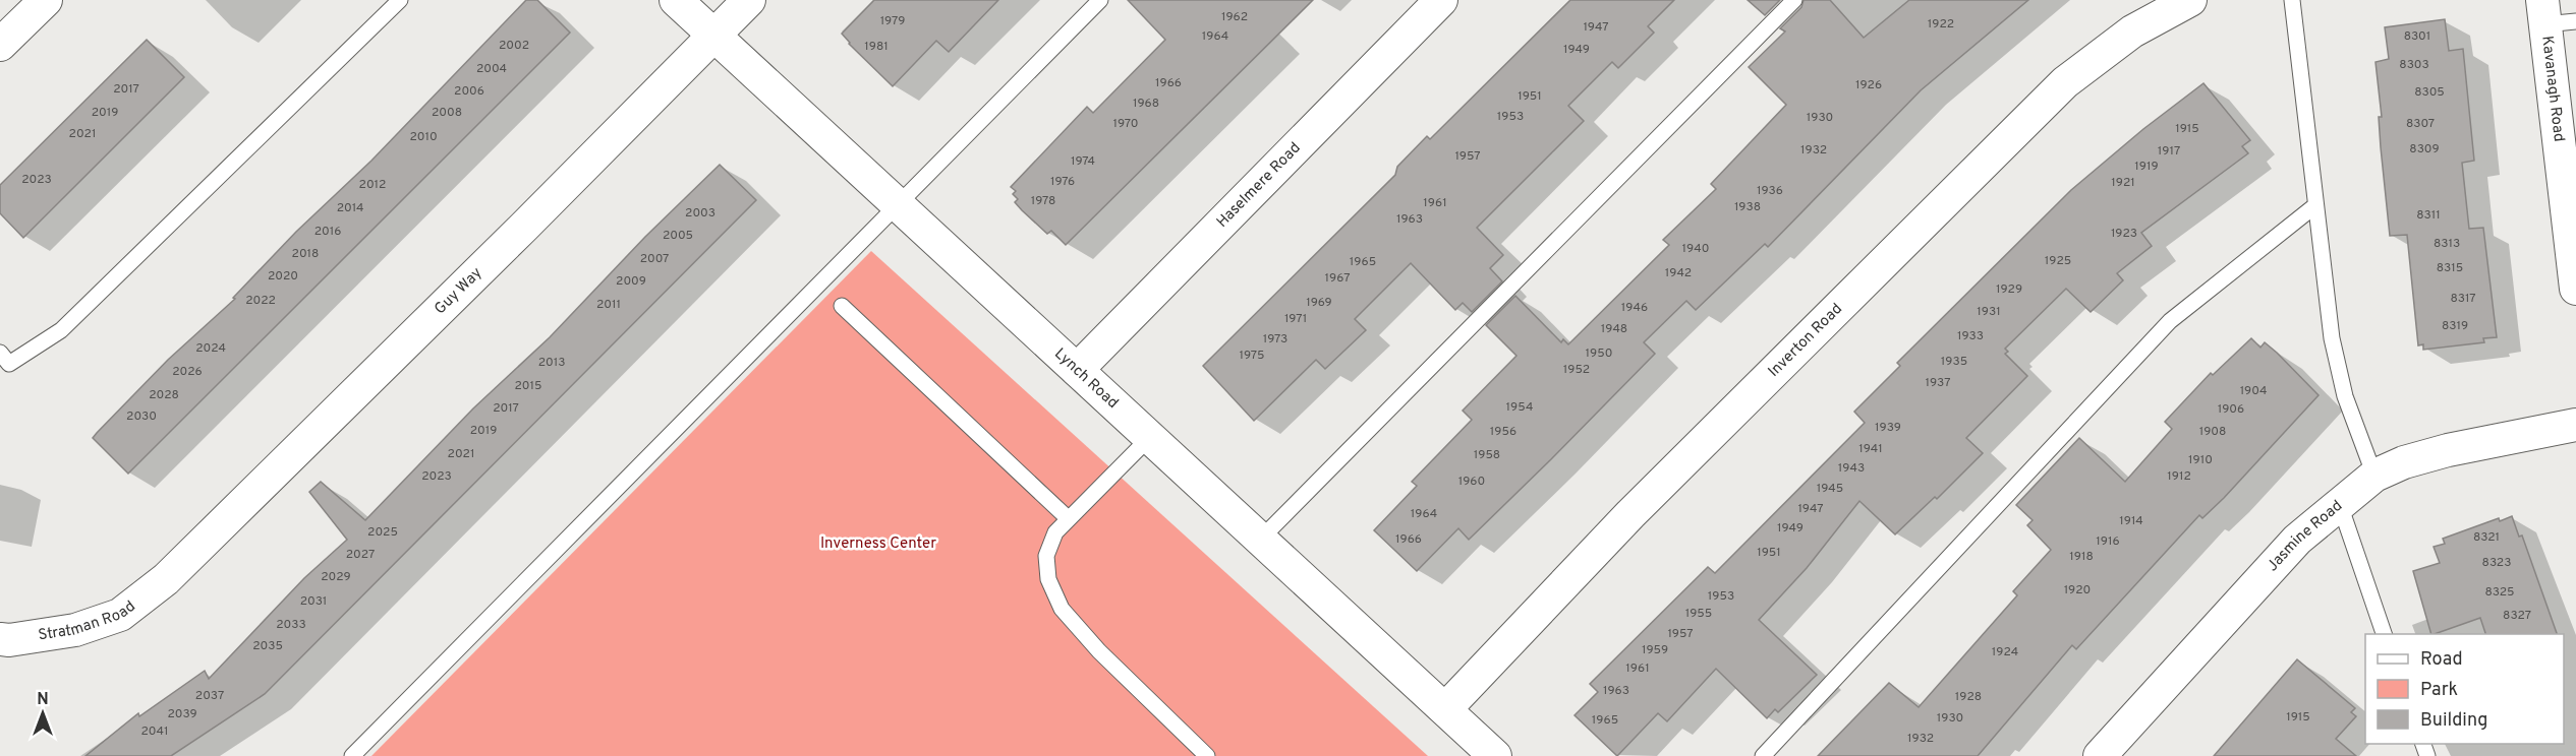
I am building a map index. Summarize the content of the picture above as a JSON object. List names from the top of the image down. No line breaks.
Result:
{"streets":{"street":["Kavanagh Road","Haselmere Road","Guy Way","Inverton Road","Lynch Road","Jasmine Road","Stratman Road"]},"crossings":[["Haselmere Road","Lynch Road"],["Guy Way","Lynch Road"],["Guy Way","Stratman Road"],["Inverton Road","Lynch Road"]],"parks":["Inverness Center"],"house_numbers":["1962","1979","1922","1947","1964","8301","2002","1981","1949","8303","2004","1966","1926","2017","2006","8305","1951","1968","2019","2008","1953","1930","1970","8307","1915","2021","2010","8309","1932","1917","1957","1974","1919","2023","1976","1921","2012","1936","1978","1961","1938","2014","2003","8311","1963","2016","1923","2005","8313","1940","2018","2007","1925","1965","8315","1942","2020","1967","2009","1929","8317","2022","1969","2011","1946","1931","1971","8319","1948","1933","1973","2024","1950","1975","1935","2013","1952","2026","1937","2015","1904","2028","1954","2017","1906","2030","1939","2019","1956","1908","1941","2021","1958","1910","1943","2023","1912","1960","1945","1947","1964","1914","1949","2025","8321","1966","1916","1951","2027","1918","8323","2029","1920","8325","1953","2031","1955","8327","2033","1957","2035","1959","1924","1961","1963","2037","1928","2039","1915","1930","1965","2041","1932"],"legend":["Road","Park","Building"],"north":"top"}
